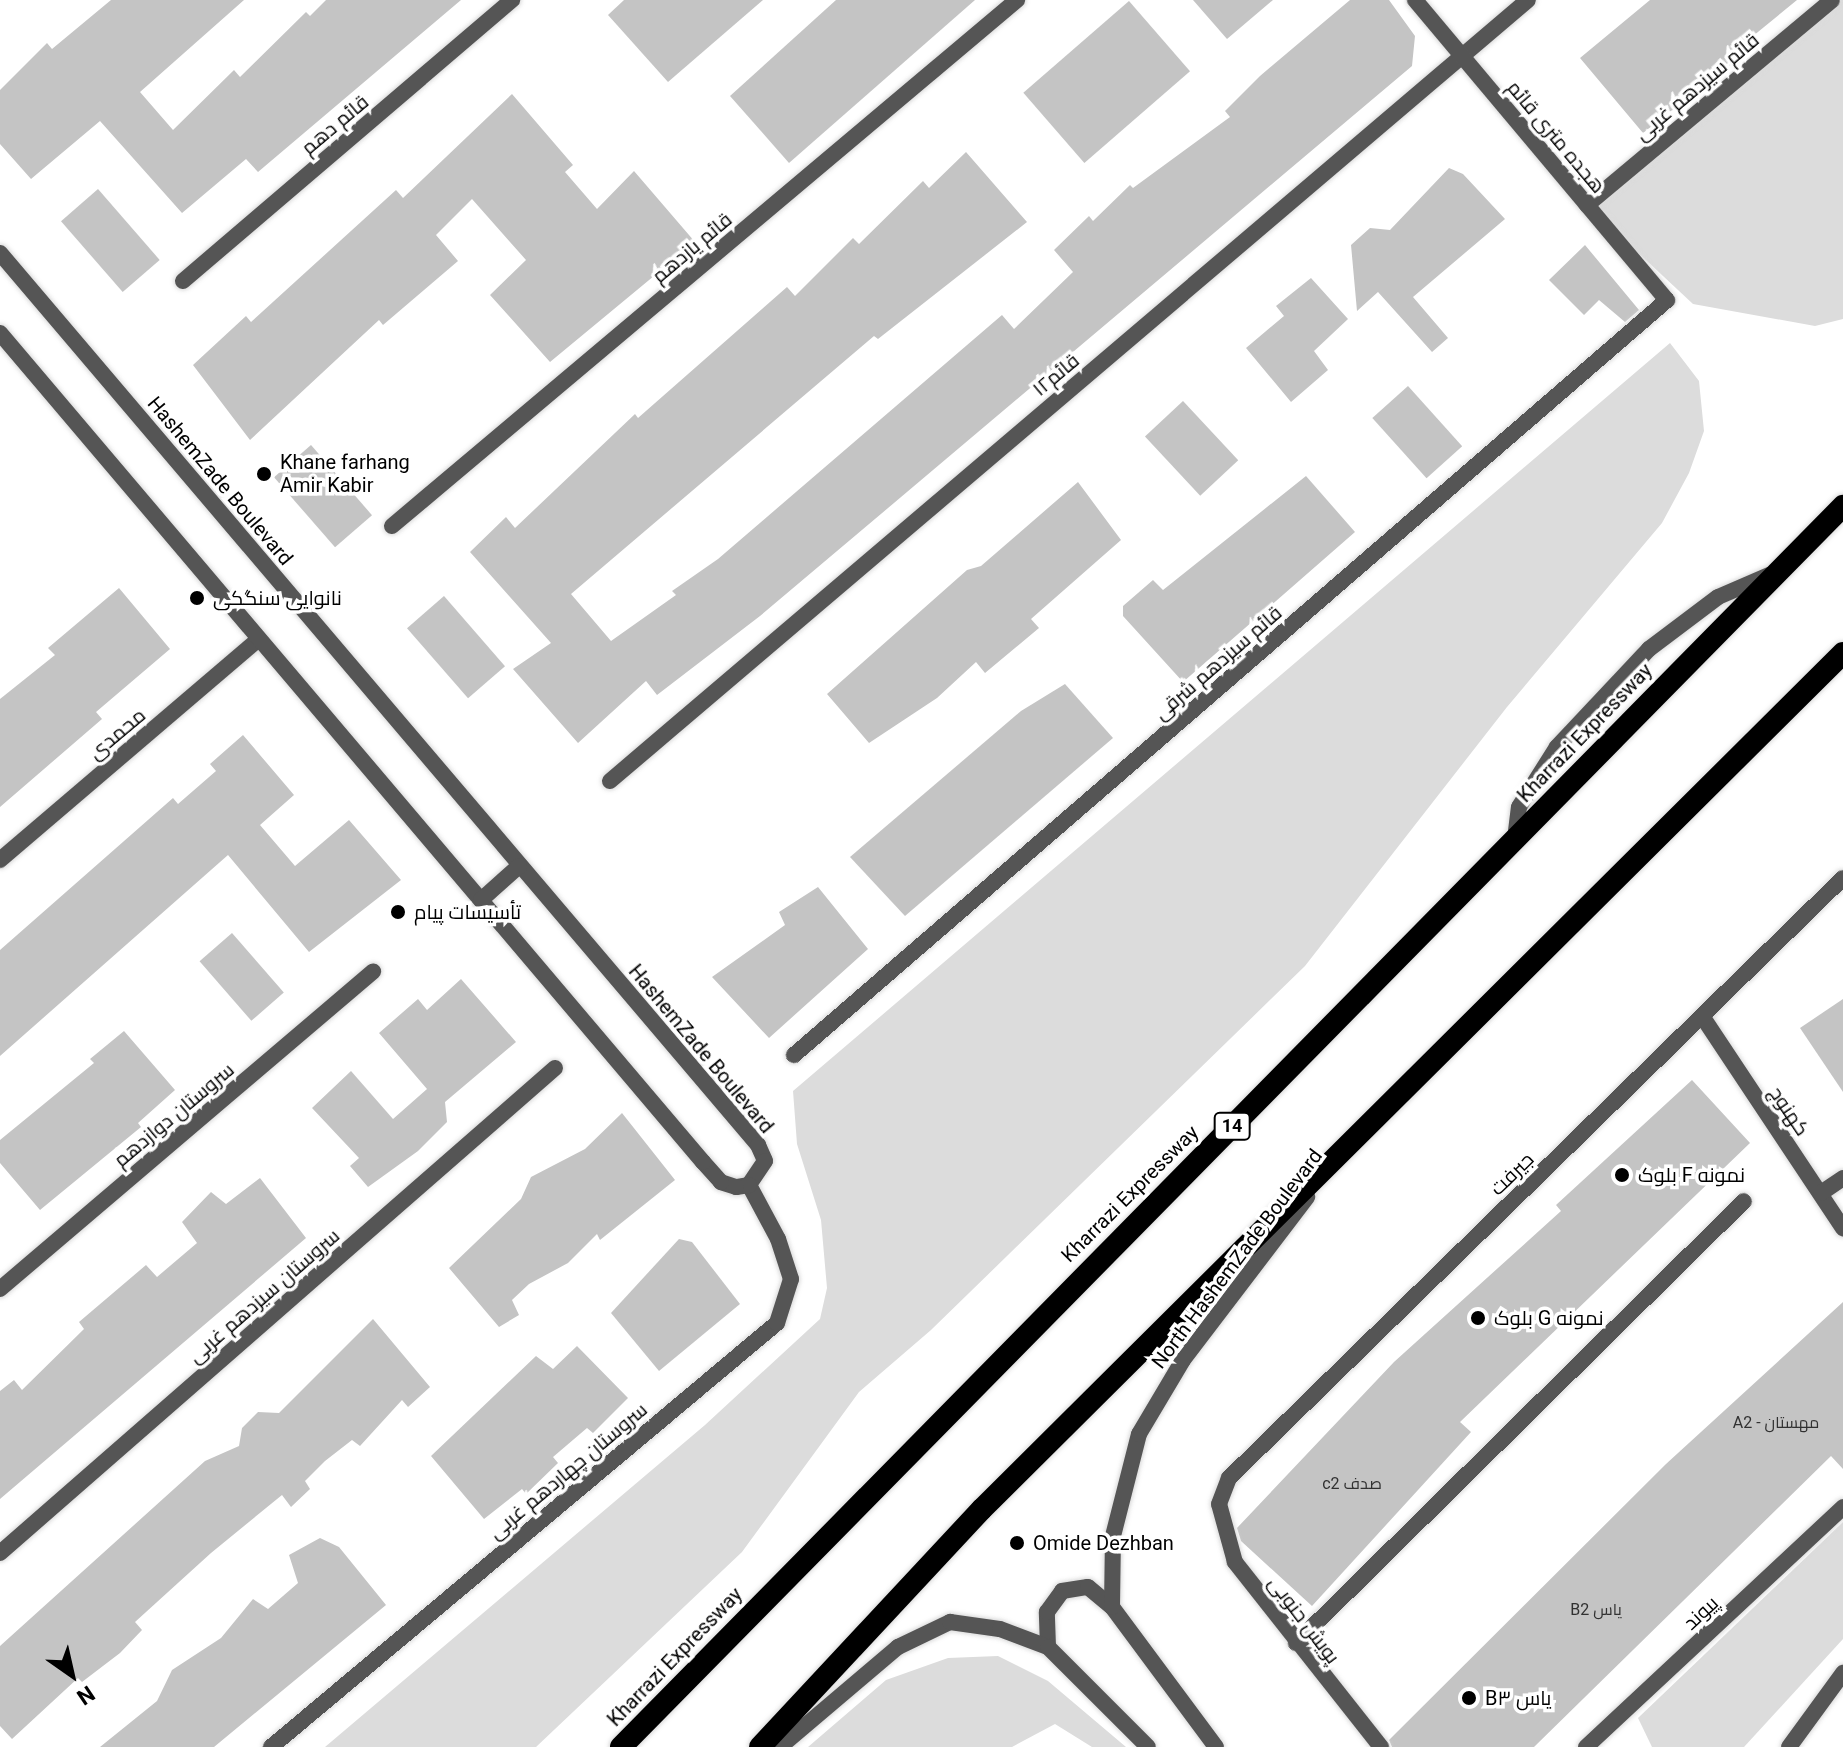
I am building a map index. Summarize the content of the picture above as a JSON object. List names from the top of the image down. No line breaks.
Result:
{"streets":{"highway":["Kharrazi Expressway","14"],"street":["قائم سیزدهم غربی","قائم دهم","هجده متری قائم","قائم یازدهم","قائم۱۲","HashemZade Boulevard","قائم سیزدهم شرقی","محمدی","كهنوج","سروستان دوازدهم","جيرفت","North HashemZade Boulevard","سروستان سیزدهم غربی","سروستان چهاردهم غربی","پیوند","پویش جنوبی"]},"crossings":[["قائم سیزدهم غربی","هجده متری قائم"],["هجده متری قائم","قائم۱۲"],["هجده متری قائم","قائم سیزدهم شرقی"],["HashemZade Boulevard","سروستان چهاردهم غربی"],["كهنوج","جيرفت"],["جيرفت","پویش جنوبی"]],"places":["Khane farhang Amir Kabir","نانوایی سنگکی","تأسیسات پیام","بلوک F نمونه","بلوک G نمونه","Omide Dezhban","B۳ یاس"],"house_numbers":["A2 - مهستان","c2 صدف","B2 یاس"],"north":"bottom right"}
